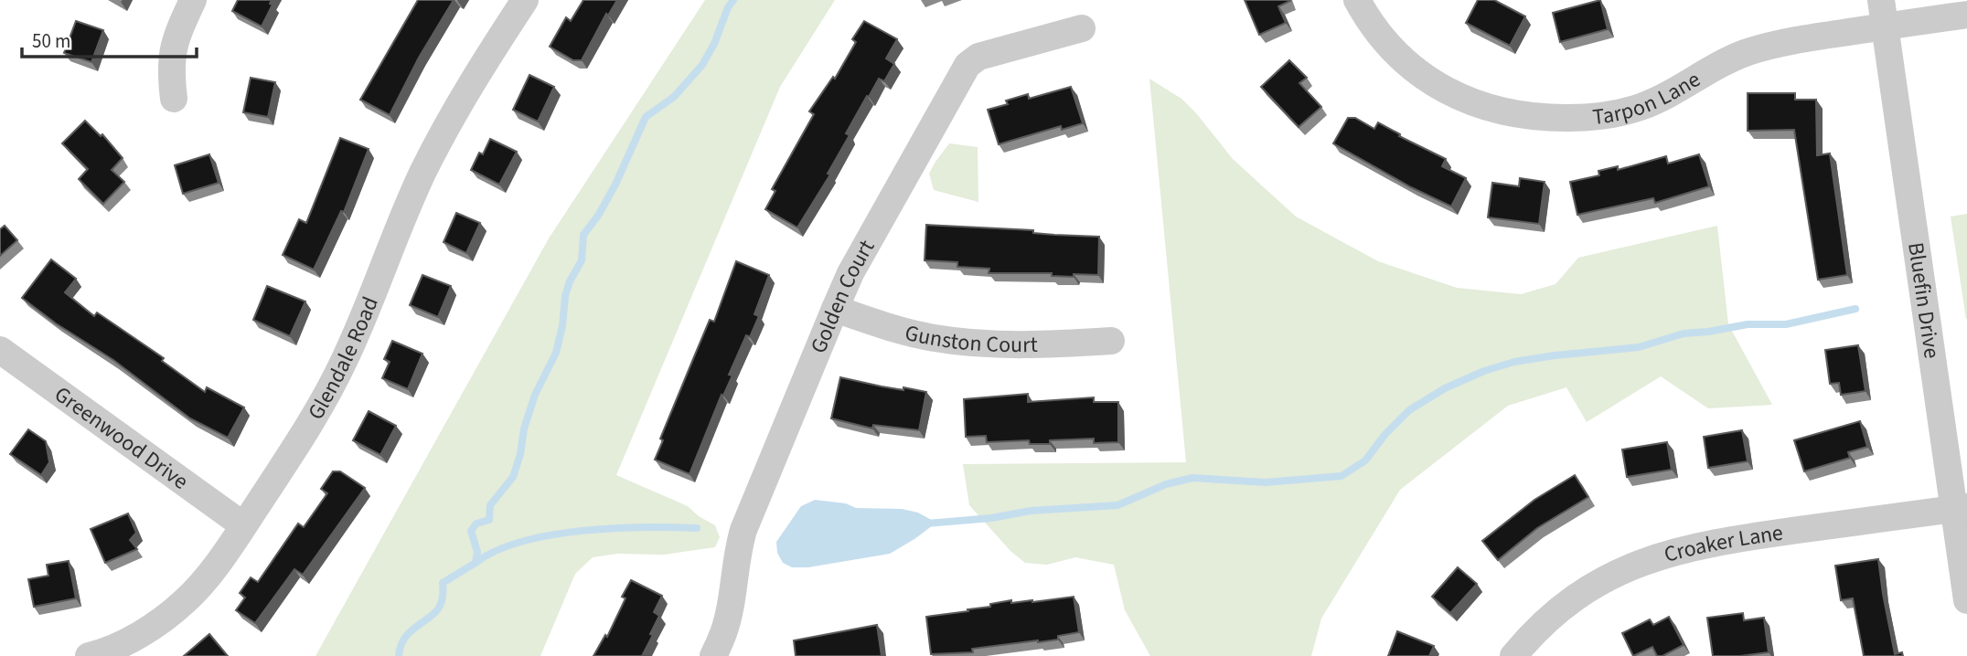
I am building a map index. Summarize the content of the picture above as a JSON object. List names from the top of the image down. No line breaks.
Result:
{"streets":{"street":["Tarpon Lane","Golden Court","Bluefin Drive","Gunston Court","Glendale Road","Greenwood Drive","Croaker Lane"]},"crossings":[["Tarpon Lane","Bluefin Drive"],["Golden Court","Gunston Court"],["Bluefin Drive","Croaker Lane"],["Glendale Road","Greenwood Drive"]],"scale_bar":"50 m"}
